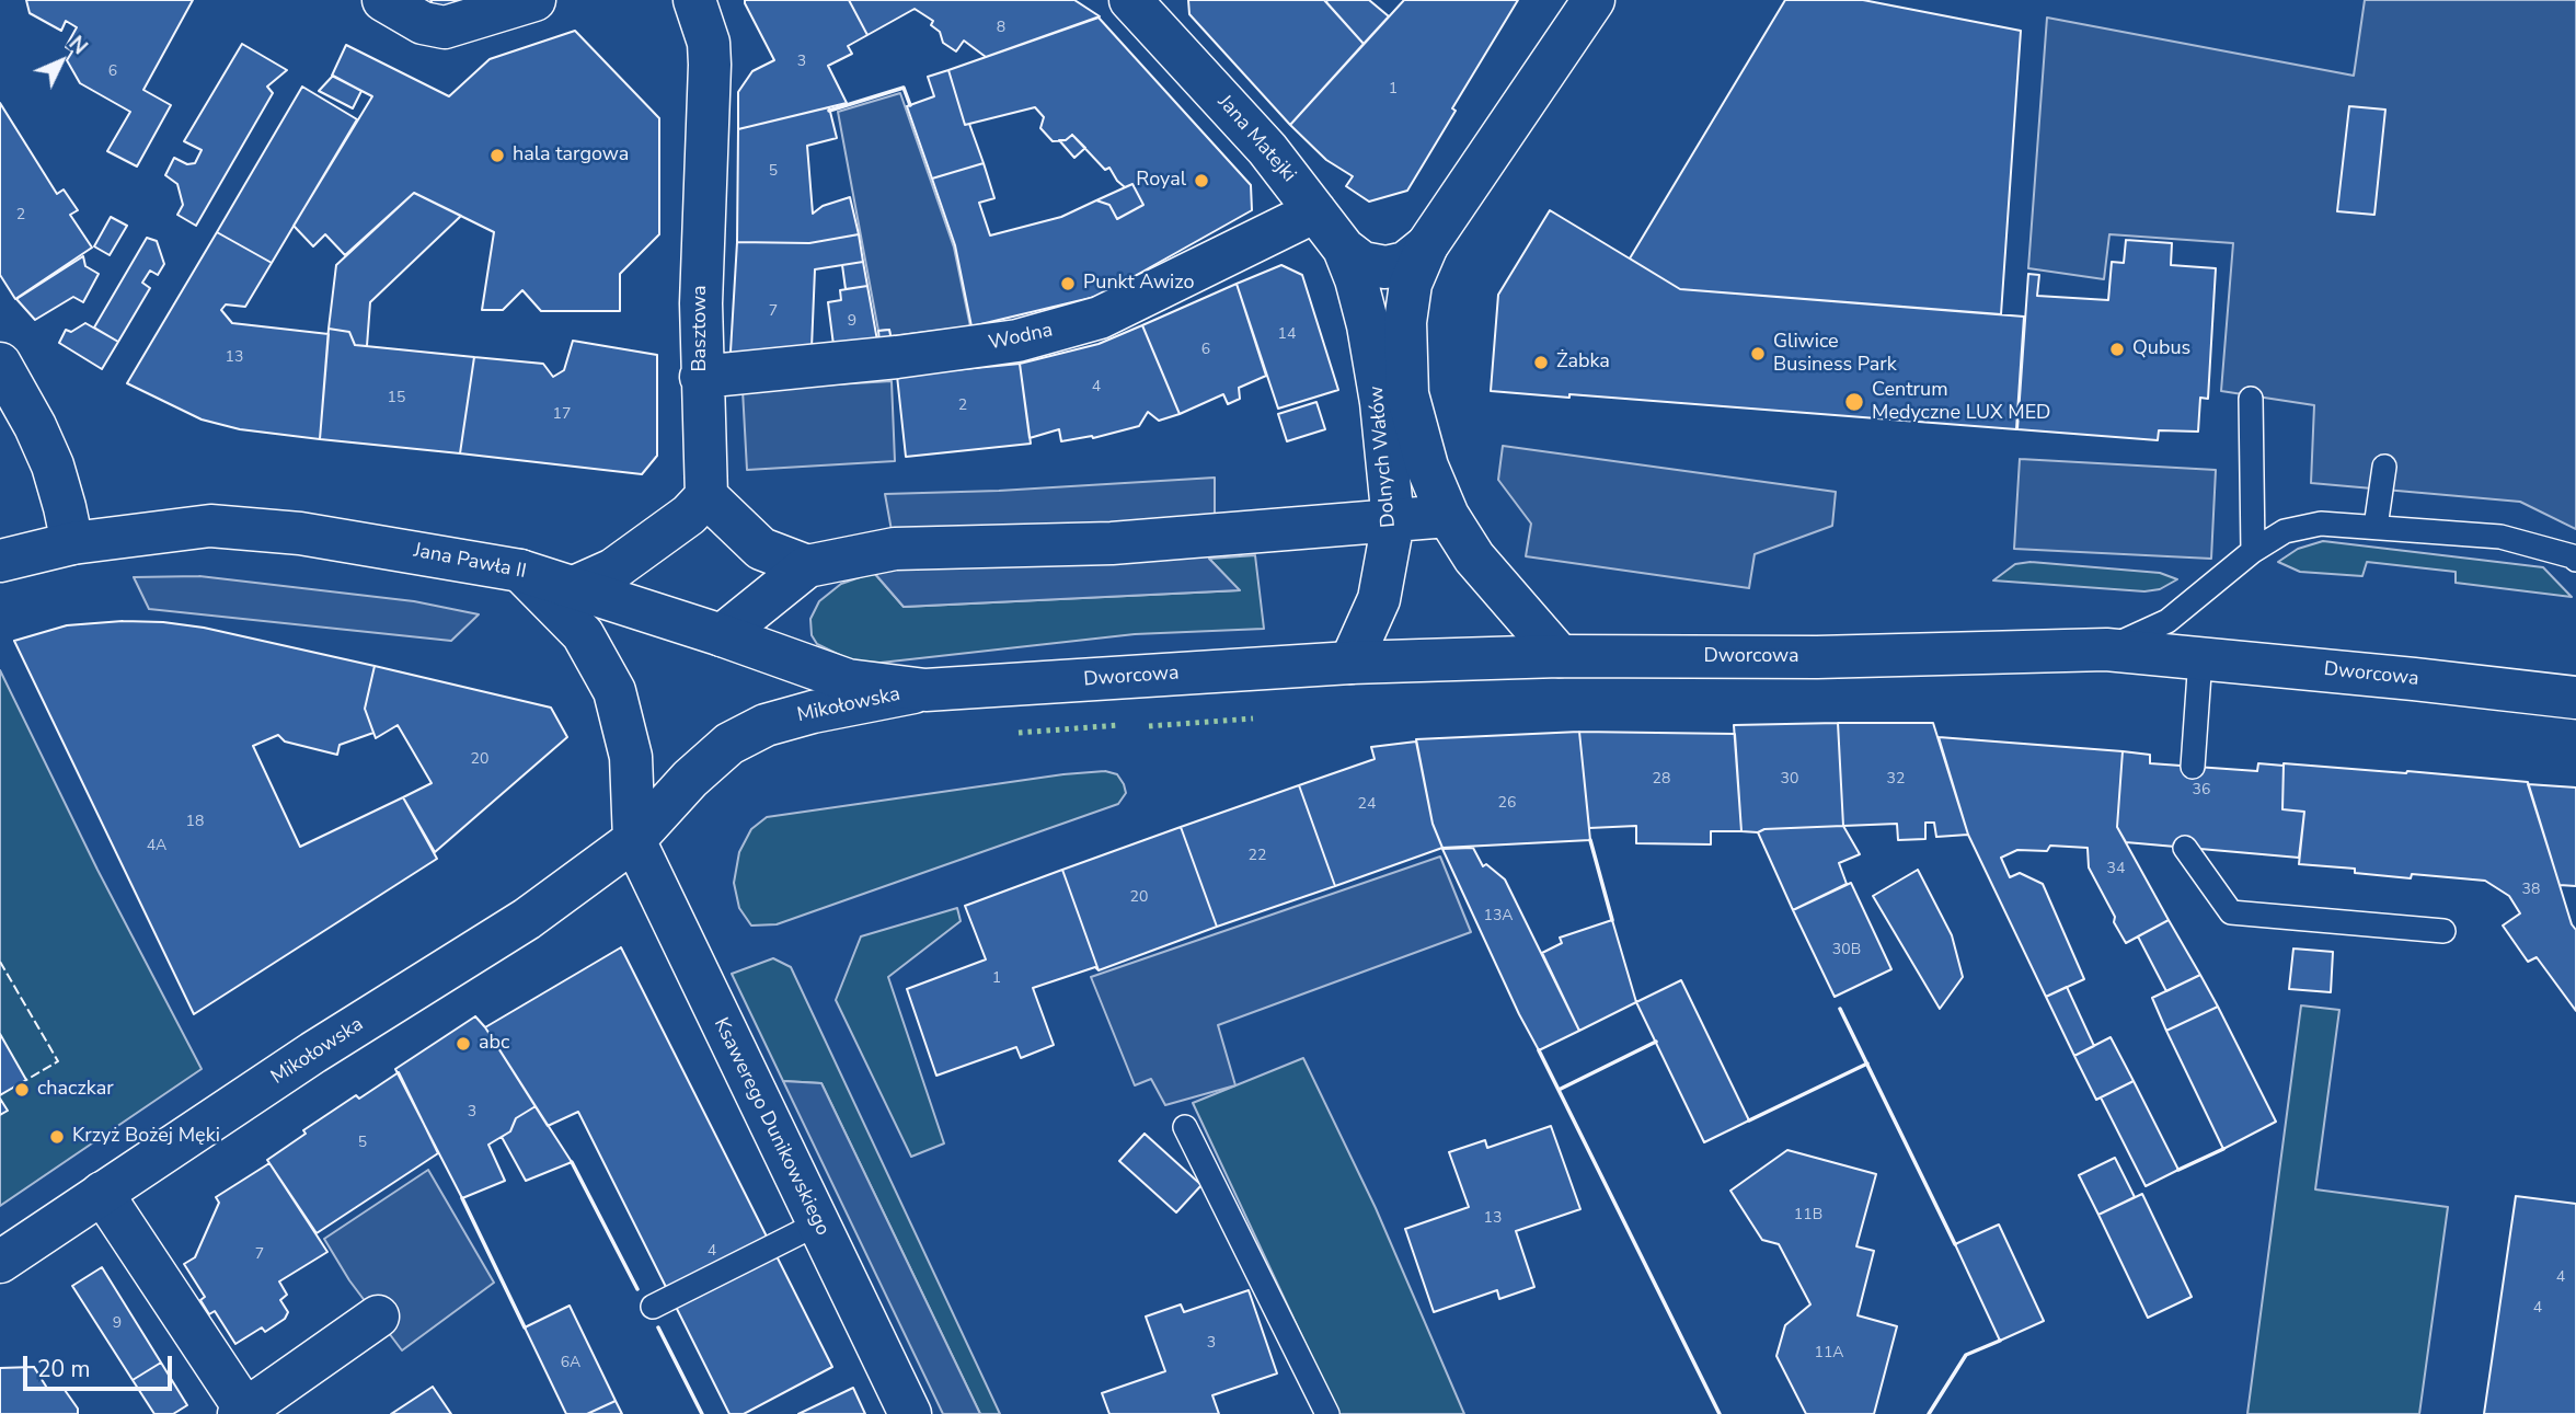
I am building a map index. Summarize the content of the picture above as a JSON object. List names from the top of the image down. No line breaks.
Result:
{"streets":{"street":["Jana Matejki","Basztowa","Wodna","Dolnych Wałów","Jana Pawła II","Dworcowa","Mikołowska","Ksawerego Dunikowskiego"]},"crossings":[["Jana Matejki","Wodna"],["Jana Matejki","Dolnych Wałów"],["Basztowa","Wodna"],["Dolnych Wałów","Dworcowa"],["Jana Pawła II","Dworcowa"],["Jana Pawła II","Mikołowska"],["Dworcowa","Mikołowska"],["Mikołowska","Ksawerego Dunikowskiego"]],"places":["hala targowa","Royal","Punkt Awizo","Qubus","Gliwice Business Park","Żabka","Centrum Medyczne LUX MED","abc","chaczkar","Krzyż Bożej Męki"],"house_numbers":["8","3","6","1","5","2","7","9","14","6","13","4","15","2","17","20","28","30","32","36","26","24","18","4A","22","34","38","20","13A","30B","1","3","5","11B","13","4","7","4","4","9","3","11A","6A"],"scale_bar":"20 m","north":"top right"}
